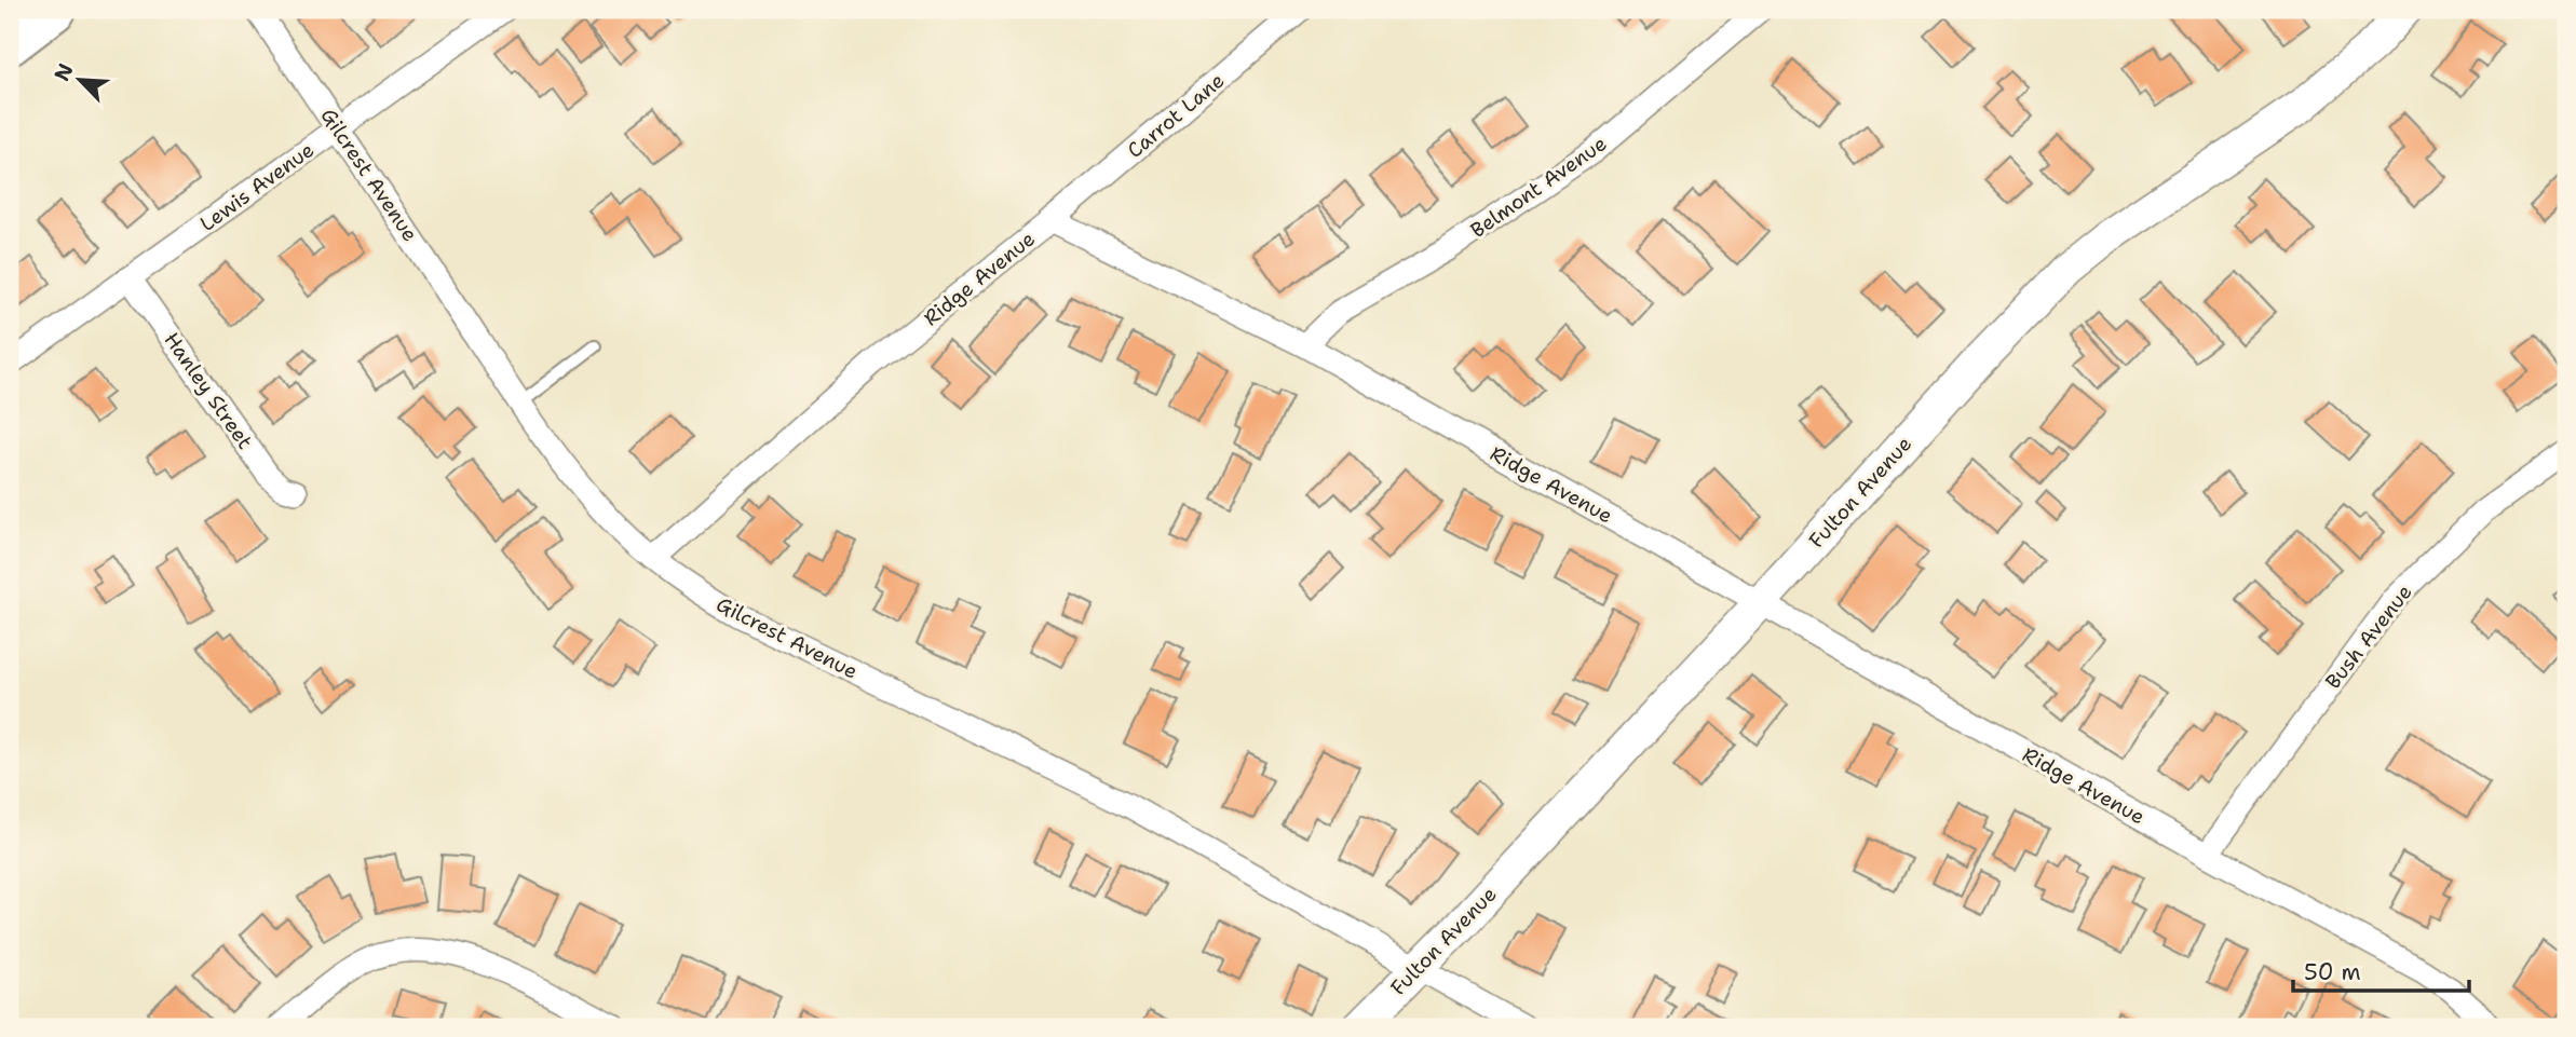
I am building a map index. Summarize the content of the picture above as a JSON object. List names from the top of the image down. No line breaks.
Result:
{"streets":{"street":["Carrot Lane","Gilcrest Avenue","Lewis Avenue","Belmont Avenue","Ridge Avenue","Hanley Street","Fulton Avenue","Bush Avenue"]},"crossings":[["Carrot Lane","Ridge Avenue"],["Gilcrest Avenue","Lewis Avenue"],["Gilcrest Avenue","Ridge Avenue"],["Gilcrest Avenue","Fulton Avenue"],["Lewis Avenue","Hanley Street"],["Belmont Avenue","Ridge Avenue"],["Ridge Avenue","Fulton Avenue"],["Ridge Avenue","Bush Avenue"]],"scale_bar":"50 m","north":"top left"}
